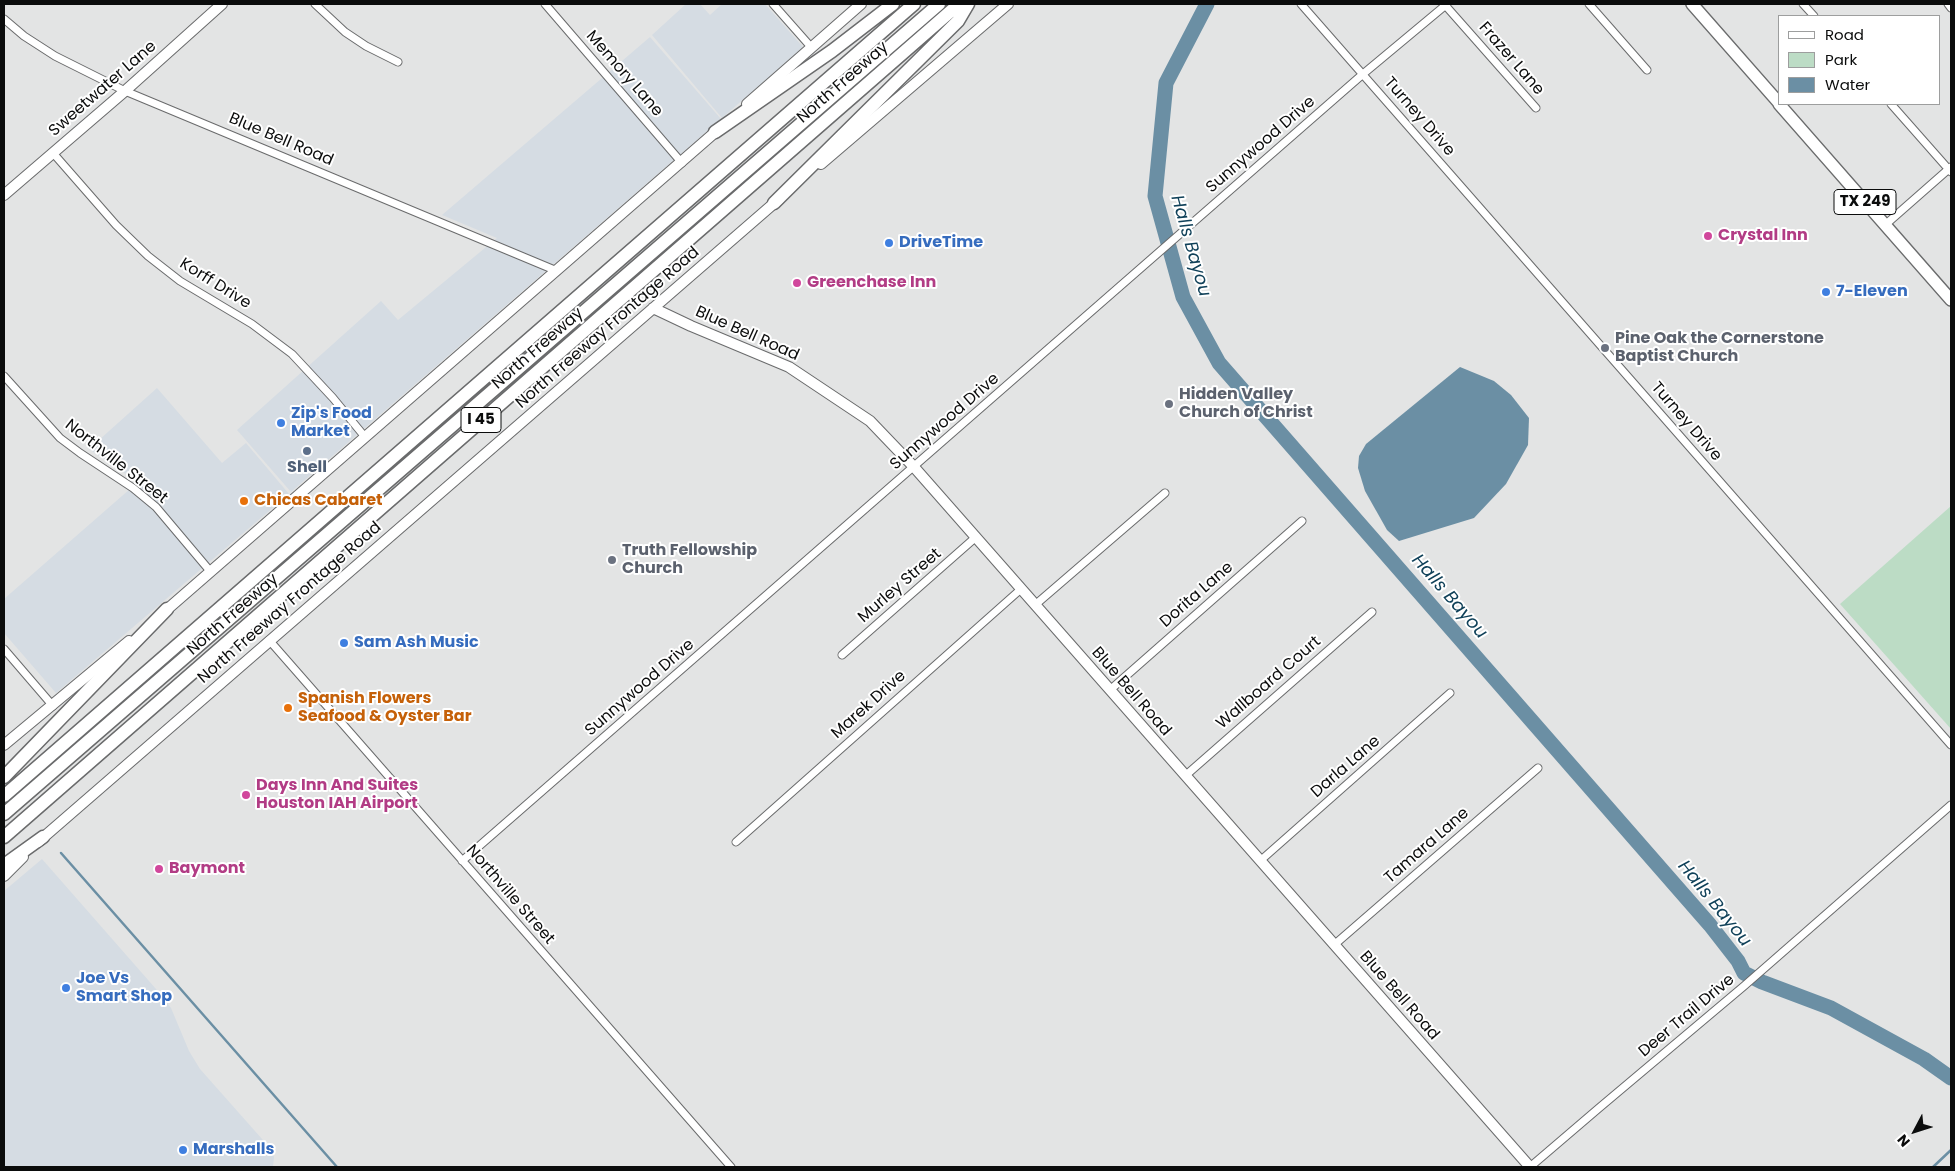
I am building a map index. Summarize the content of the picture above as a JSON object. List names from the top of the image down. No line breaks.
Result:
{"streets":{"highway":["North Freeway","I 45"],"main road":["Sweetwater Lane","Blue Bell Road","TX 249","North Freeway Frontage Road"],"street":["Frazer Lane","Memory Lane","Turney Drive","Sunnywood Drive","Korff Drive","Northville Street","Murley Street","Dorita Lane","Wallboard Court","Marek Drive","Darla Lane","Tamara Lane","Deer Trail Drive"]},"crossings":[["Frazer Lane","Sunnywood Drive"],["Sweetwater Lane","Blue Bell Road"],["Sweetwater Lane","Korff Drive"],["Turney Drive","Sunnywood Drive"],["Blue Bell Road","Sunnywood Drive"],["Blue Bell Road","North Freeway Frontage Road"],["Blue Bell Road","Murley Street"],["Blue Bell Road","Dorita Lane"],["Blue Bell Road","Wallboard Court"],["Blue Bell Road","Marek Drive"],["Blue Bell Road","Darla Lane"],["Blue Bell Road","Tamara Lane"],["Blue Bell Road","Deer Trail Drive"],["Sunnywood Drive","Northville Street"],["North Freeway Frontage Road","Northville Street"]],"water":["Halls Bayou"],"places":["Crystal Inn","DriveTime","Greenchase Inn","7-Eleven","Pine Oak the Cornerstone Baptist Church","Hidden Valley Church of Christ","Zip's Food Market","Shell","Chicas Cabaret","Truth Fellowship Church","Sam Ash Music","Spanish Flowers Seafood & Oyster Bar","Days Inn And Suites Houston IAH Airport","Baymont","Joe Vs Smart Shop","Marshalls"],"legend":["Road","Park","Water"],"north":"bottom left"}
